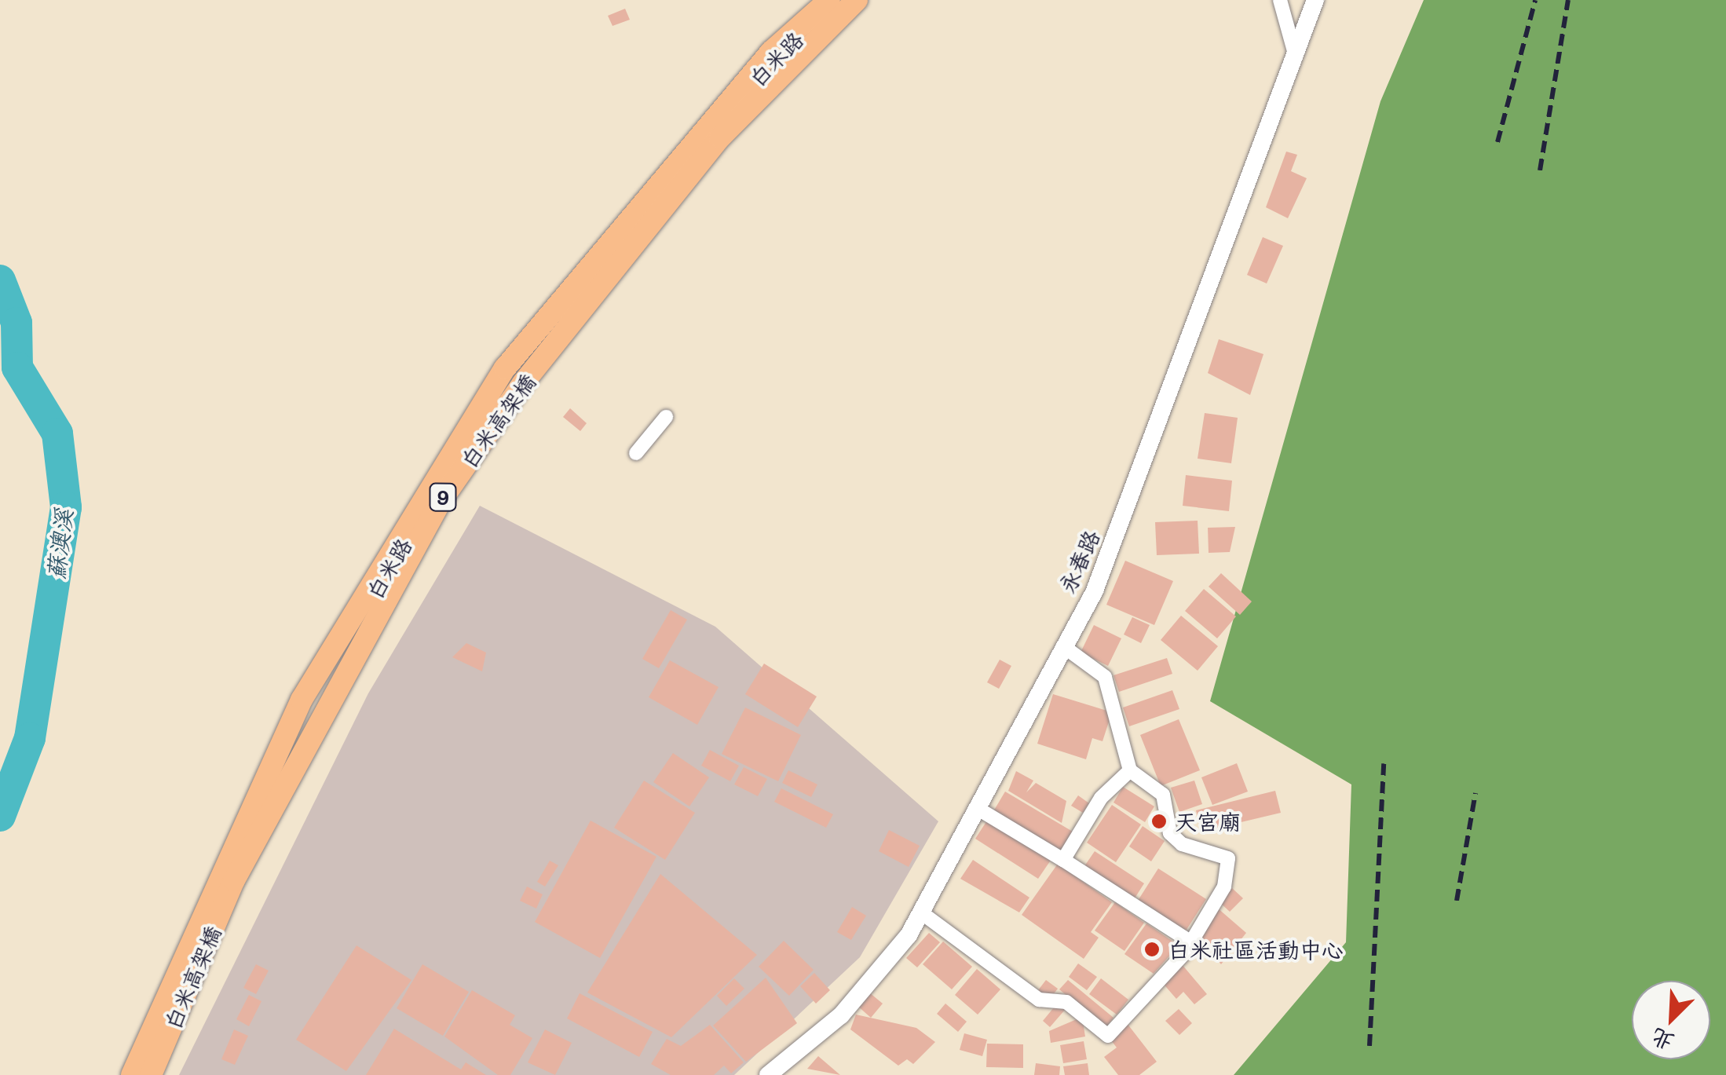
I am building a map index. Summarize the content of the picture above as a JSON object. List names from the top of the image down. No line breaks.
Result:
{"streets":{"main road":["白米高架橋","9"],"street":["白米路","永春路"]},"water":["蘇澳溪"],"places":["天宮廟","白米社區活動中心"],"north":"bottom left"}
